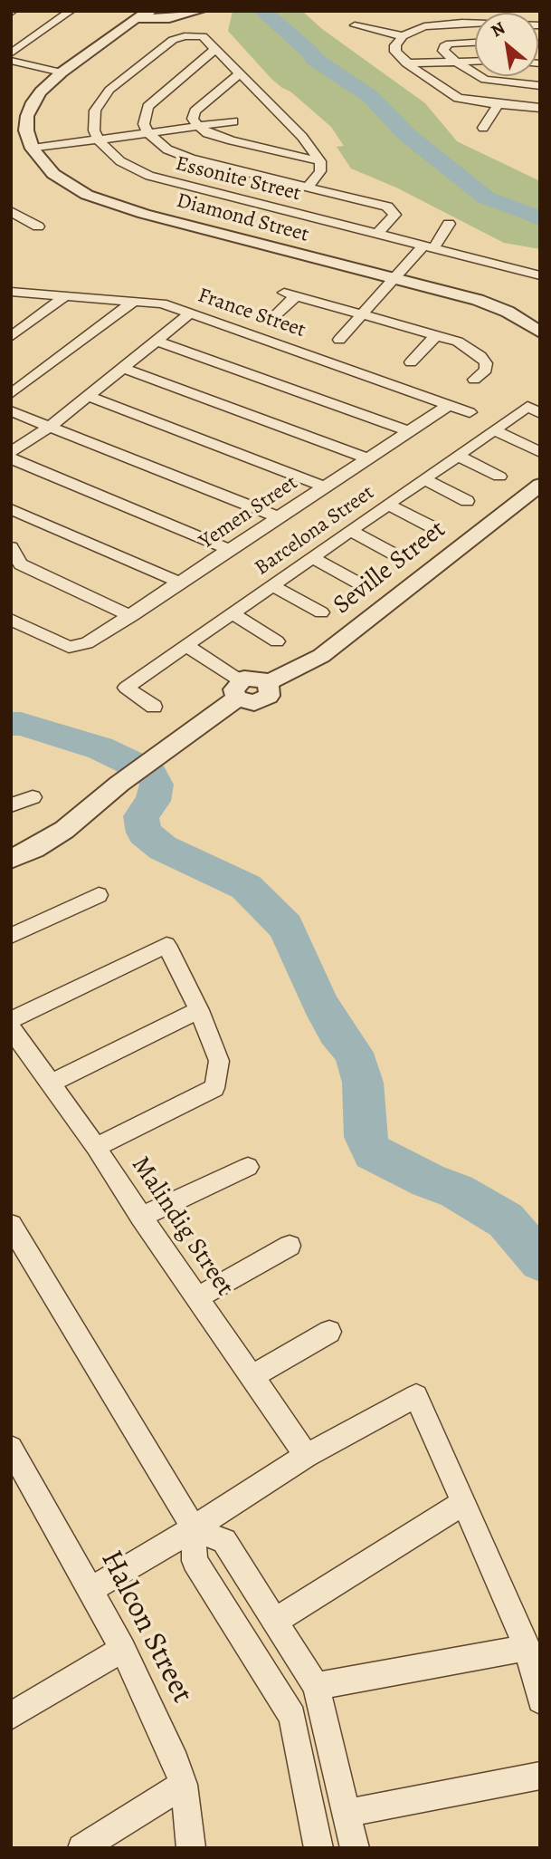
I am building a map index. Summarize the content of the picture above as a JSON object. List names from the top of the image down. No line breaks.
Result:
{"streets":{"street":["Essonite Street","Diamond Street","France Street","Yemen Street","Barcelona Street","Seville Street","Malindig Street","Halcon Street"]},"crossings":[["France Street","Yemen Street"]],"north":"top left"}
